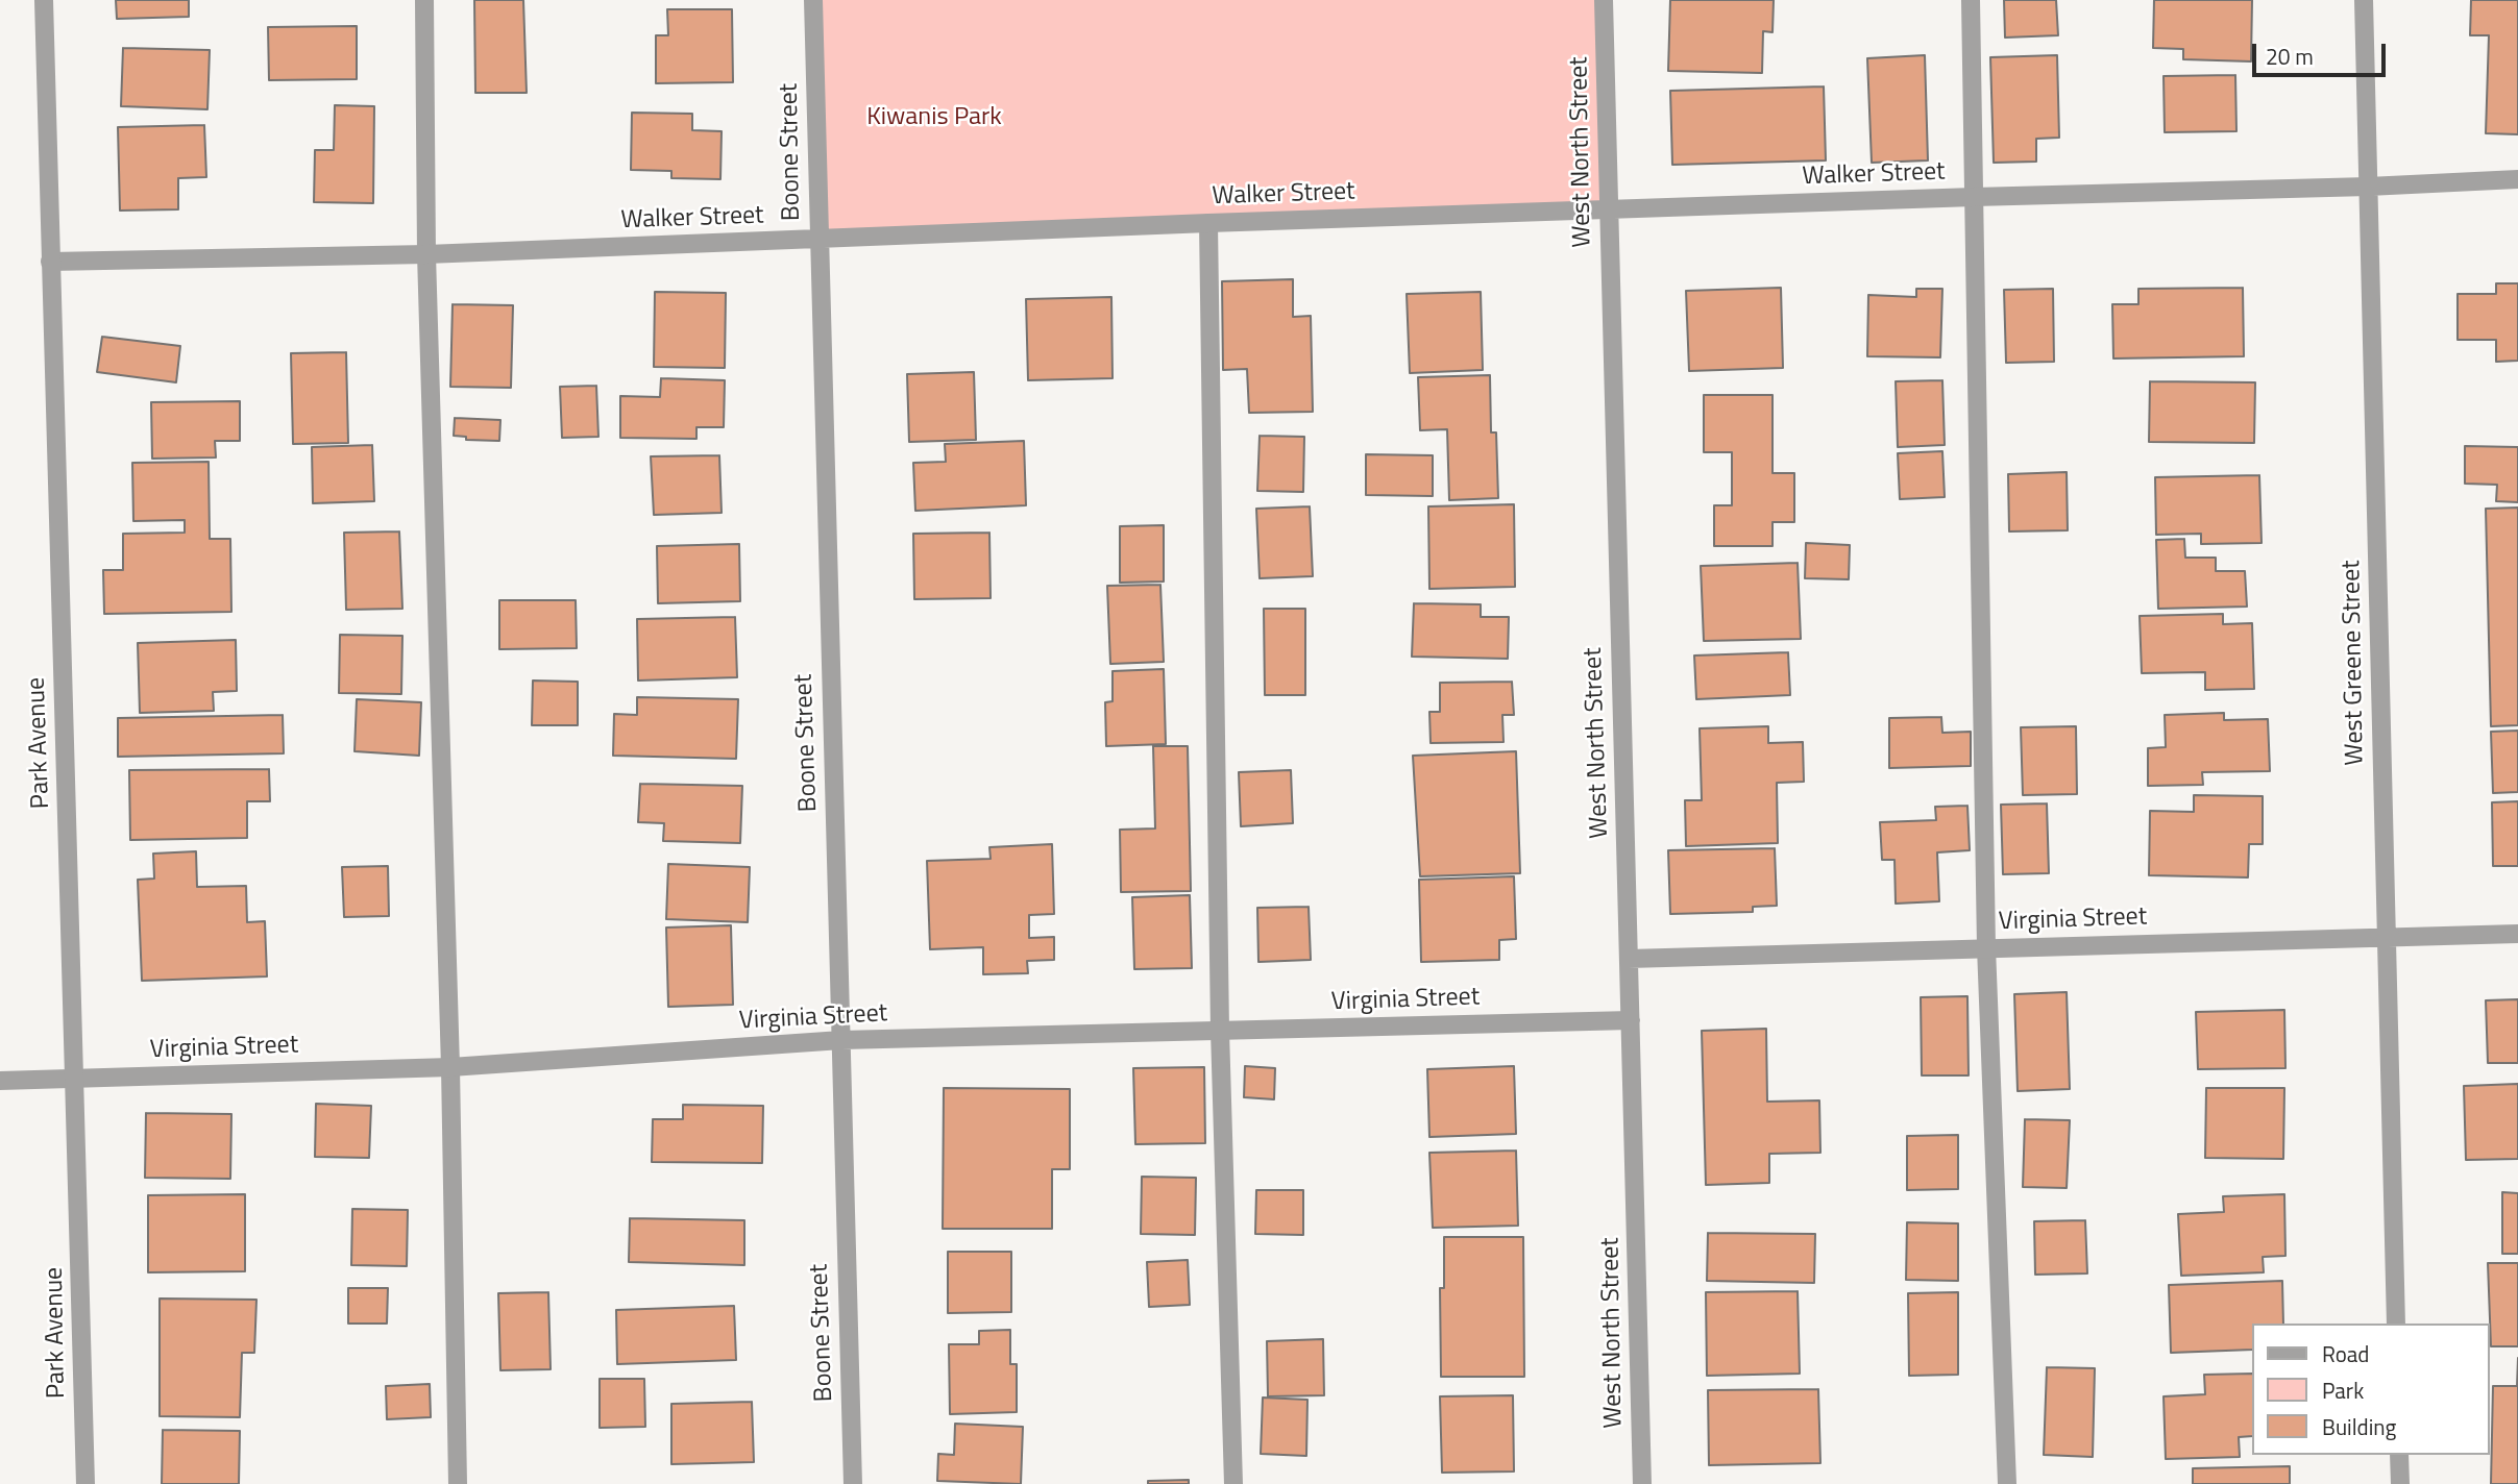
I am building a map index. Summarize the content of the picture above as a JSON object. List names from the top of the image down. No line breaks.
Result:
{"streets":{"street":["Boone Street","West North Street","Walker Street","West Greene Street","Park Avenue","Virginia Street"]},"crossings":[["Boone Street","Walker Street"],["Boone Street","Virginia Street"],["West North Street","Walker Street"],["West North Street","Virginia Street"],["Walker Street","West Greene Street"],["Walker Street","Park Avenue"],["West Greene Street","Virginia Street"],["Park Avenue","Virginia Street"]],"parks":["Kiwanis Park"],"legend":["Road","Park","Building"],"scale_bar":"20 m"}
